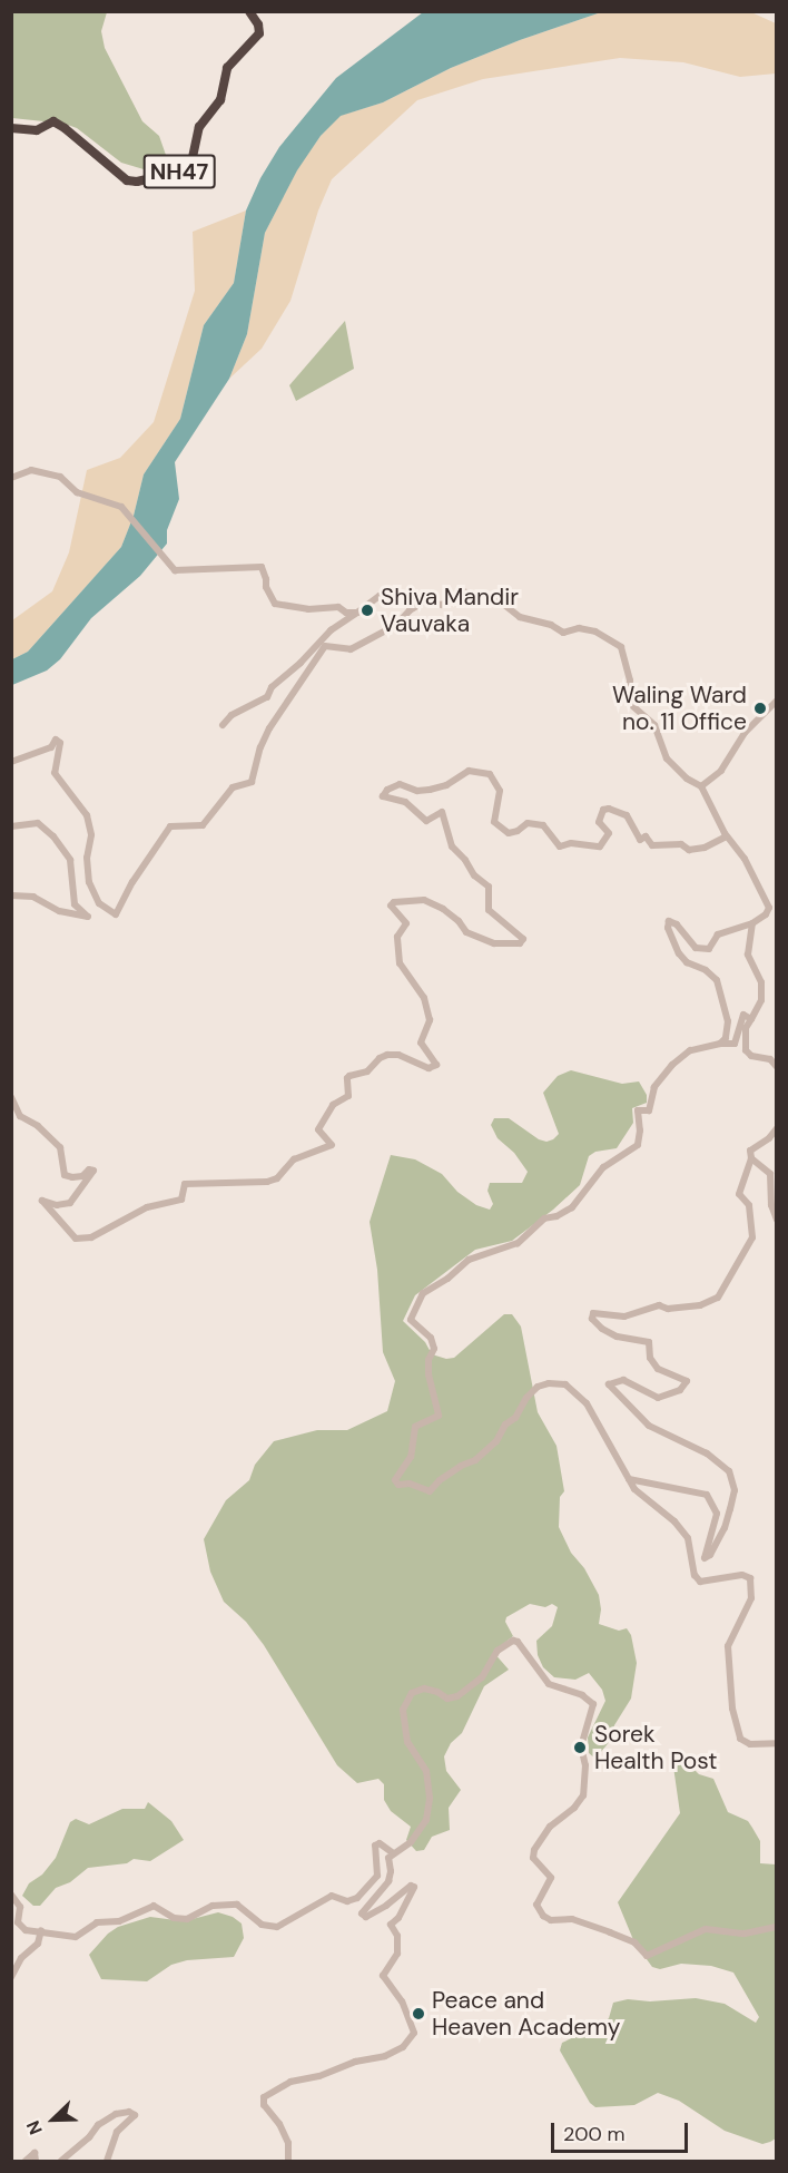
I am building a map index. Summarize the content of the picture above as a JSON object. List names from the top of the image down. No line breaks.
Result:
{"streets":{"highway":["NH47"]},"places":["Shiva Mandir Vauvaka","Waling Ward no. 11 Office","Sorek Health Post","Peace and Heaven Academy"],"scale_bar":"200 m","north":"bottom left"}
